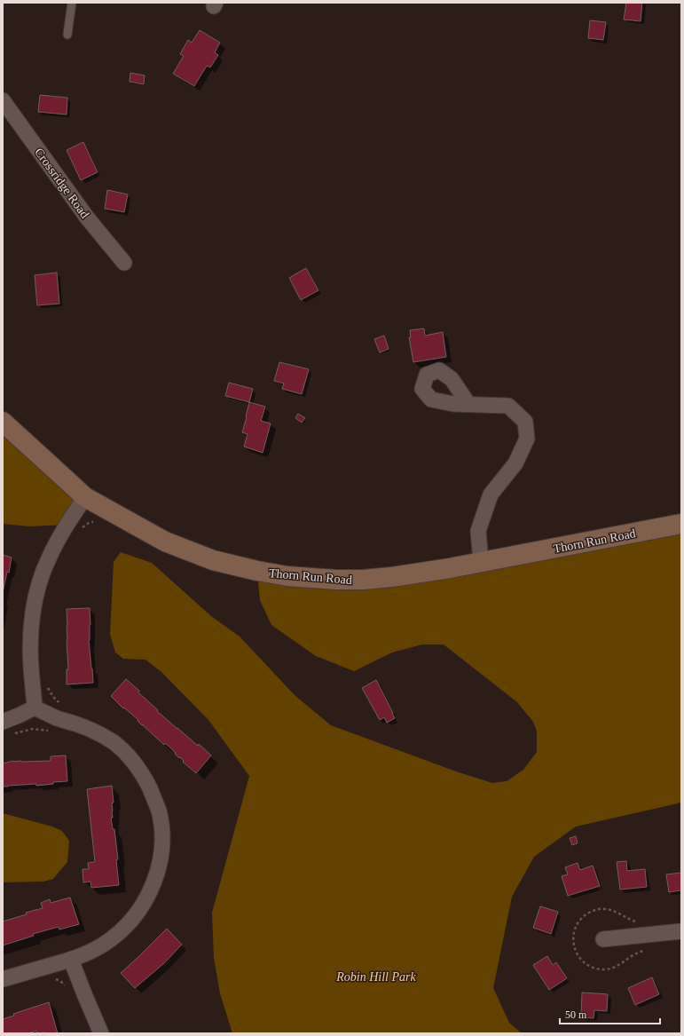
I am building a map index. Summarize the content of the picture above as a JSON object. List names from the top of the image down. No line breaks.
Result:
{"streets":{"street":["Crossridge Road","Thorn Run Road"]},"parks":["Robin Hill Park"],"scale_bar":"50 m"}
